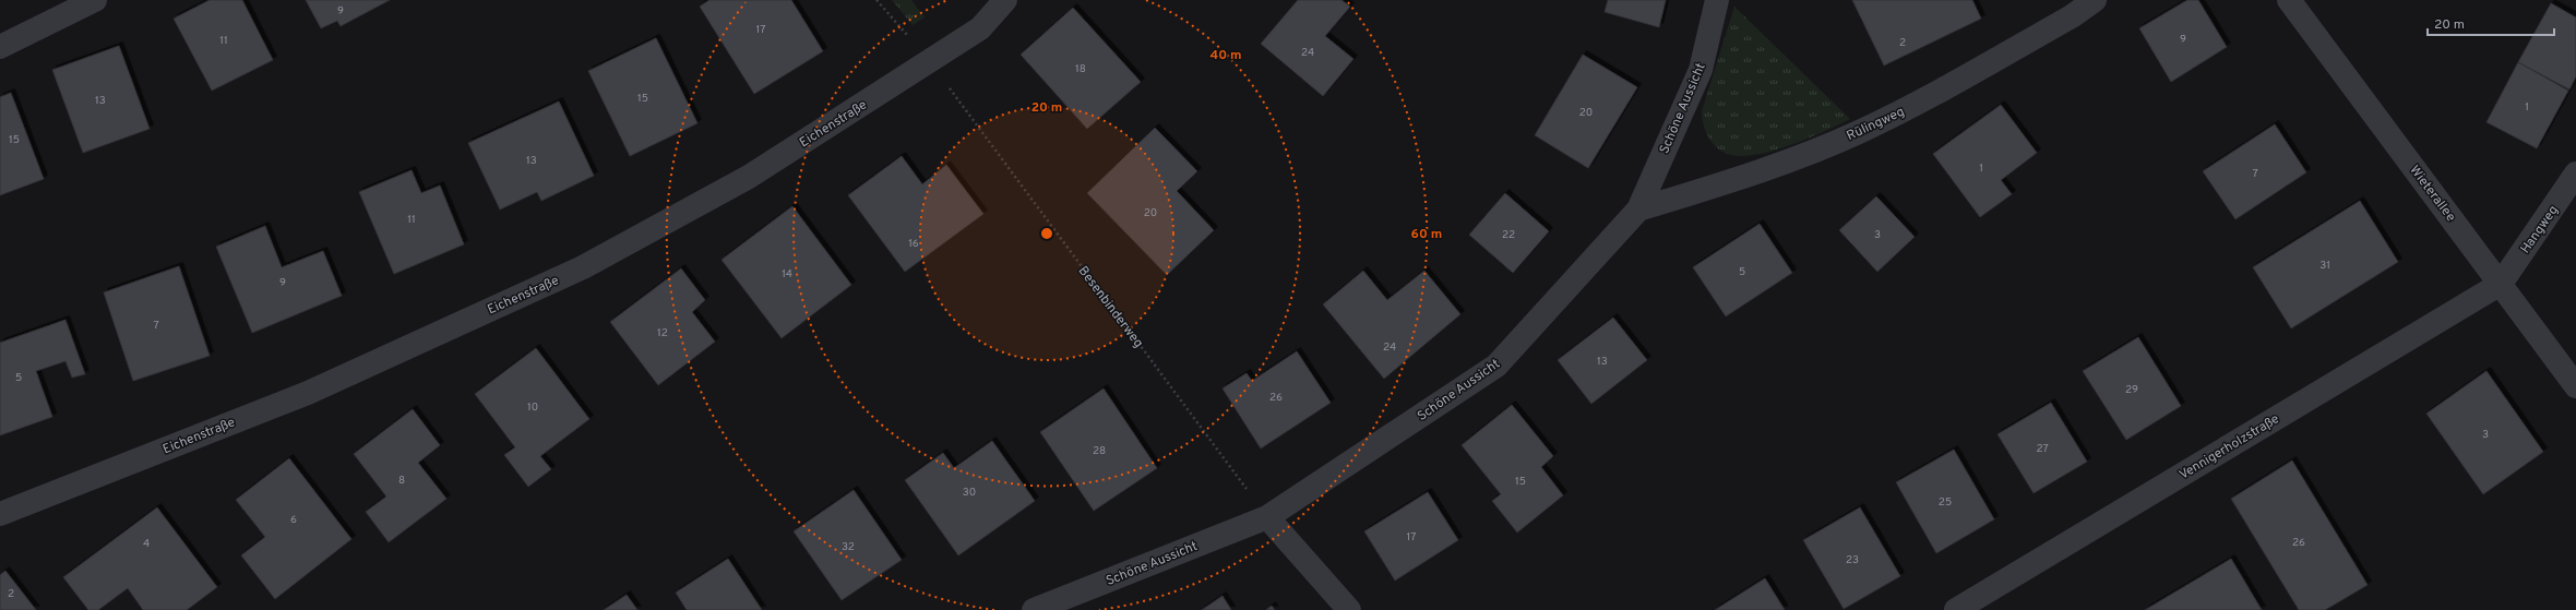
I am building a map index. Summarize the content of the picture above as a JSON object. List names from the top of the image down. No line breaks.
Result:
{"streets":{"street":["Schöne Aussicht","Eichenstraße","Rülingweg","Wieterallee","Hangweg","Vennigerholzstraße"],"path":["Besenbinderweg"]},"crossings":[["Schöne Aussicht","Rülingweg"],["Schöne Aussicht","Besenbinderweg"],["Eichenstraße","Besenbinderweg"],["Wieterallee","Hangweg"],["Wieterallee","Vennigerholzstraße"],["Hangweg","Vennigerholzstraße"]],"house_numbers":["9","17","9","11","2","24","18","15","13","1","20","15","13","1","7","20","11","22","3","16","31","5","14","9","7","12","24","13","5","29","26","10","3","27","28","8","15","30","25","6","17","26","4","32","23","2"],"scale_bar":"20 m","rings":["40 m","20 m","60 m"]}
